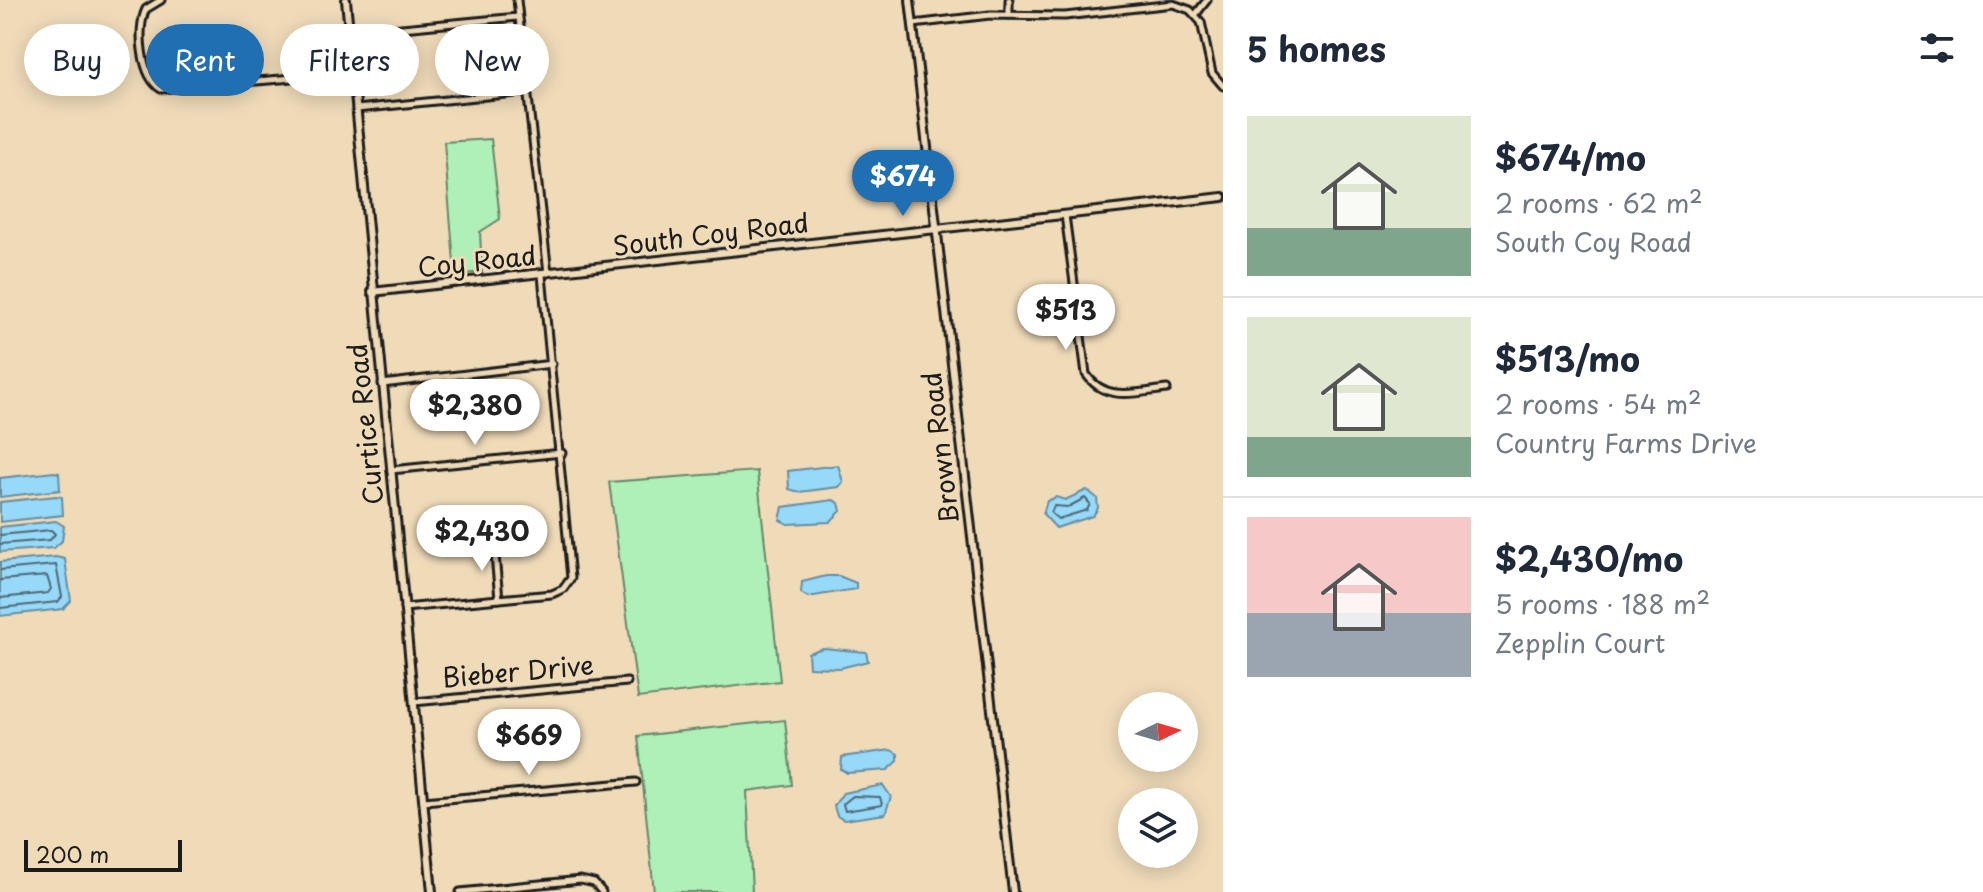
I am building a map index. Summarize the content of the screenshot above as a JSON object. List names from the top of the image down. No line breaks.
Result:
{"streets":{"street":["South Coy Road","Coy Road","Curtice Road","Brown Road","Bieber Drive"]},"crossings":[["South Coy Road","Coy Road"],["South Coy Road","Brown Road"],["Coy Road","Curtice Road"],["Curtice Road","Bieber Drive"]],"scale_bar":"200 m","north":"right","page":{"heading":"5 homes","chip":["Buy","Rent","Filters","New"],"list":[{"name":"$674/mo","note":"2 rooms · 62 m² · South Coy Road"},{"name":"$513/mo","note":"2 rooms · 54 m² · Country Farms Drive"},{"name":"$2,430/mo","note":"5 rooms · 188 m² · Zepplin Court"}],"price":["$674","$513","$2,380","$2,430","$669"],"scale":"200 m"}}
